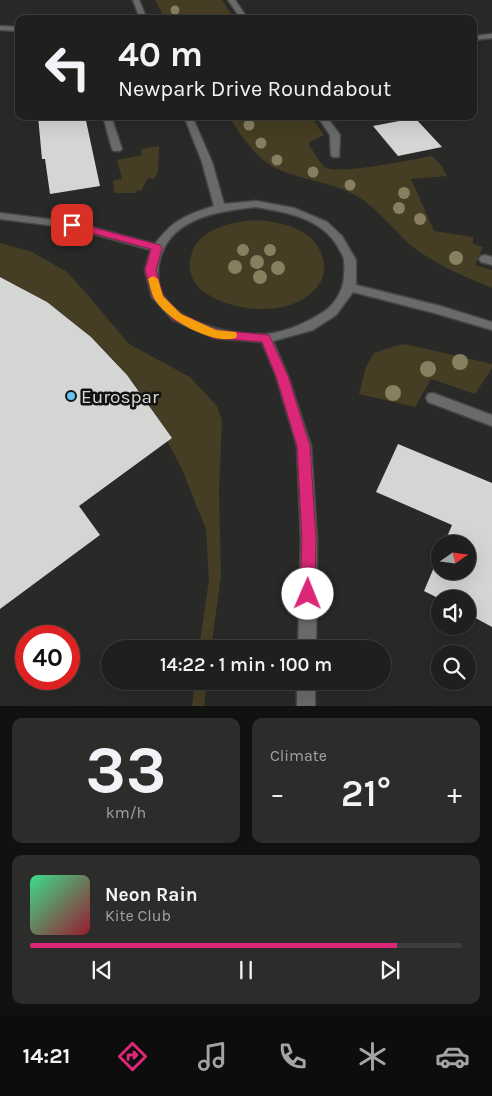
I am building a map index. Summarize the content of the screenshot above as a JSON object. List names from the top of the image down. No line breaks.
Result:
{"places":["Eurospar"],"north":"right","page":{"turn":["40 m","Newpark Drive Roundabout"],"limit":"40","trip":"14:22 · 1 min · 100 m","tile":[["33","km/h"],"Climate"],"heat":["−","21°","+"],"song":["Neon Rain","Kite Club"],"tabs":"14:21"}}
